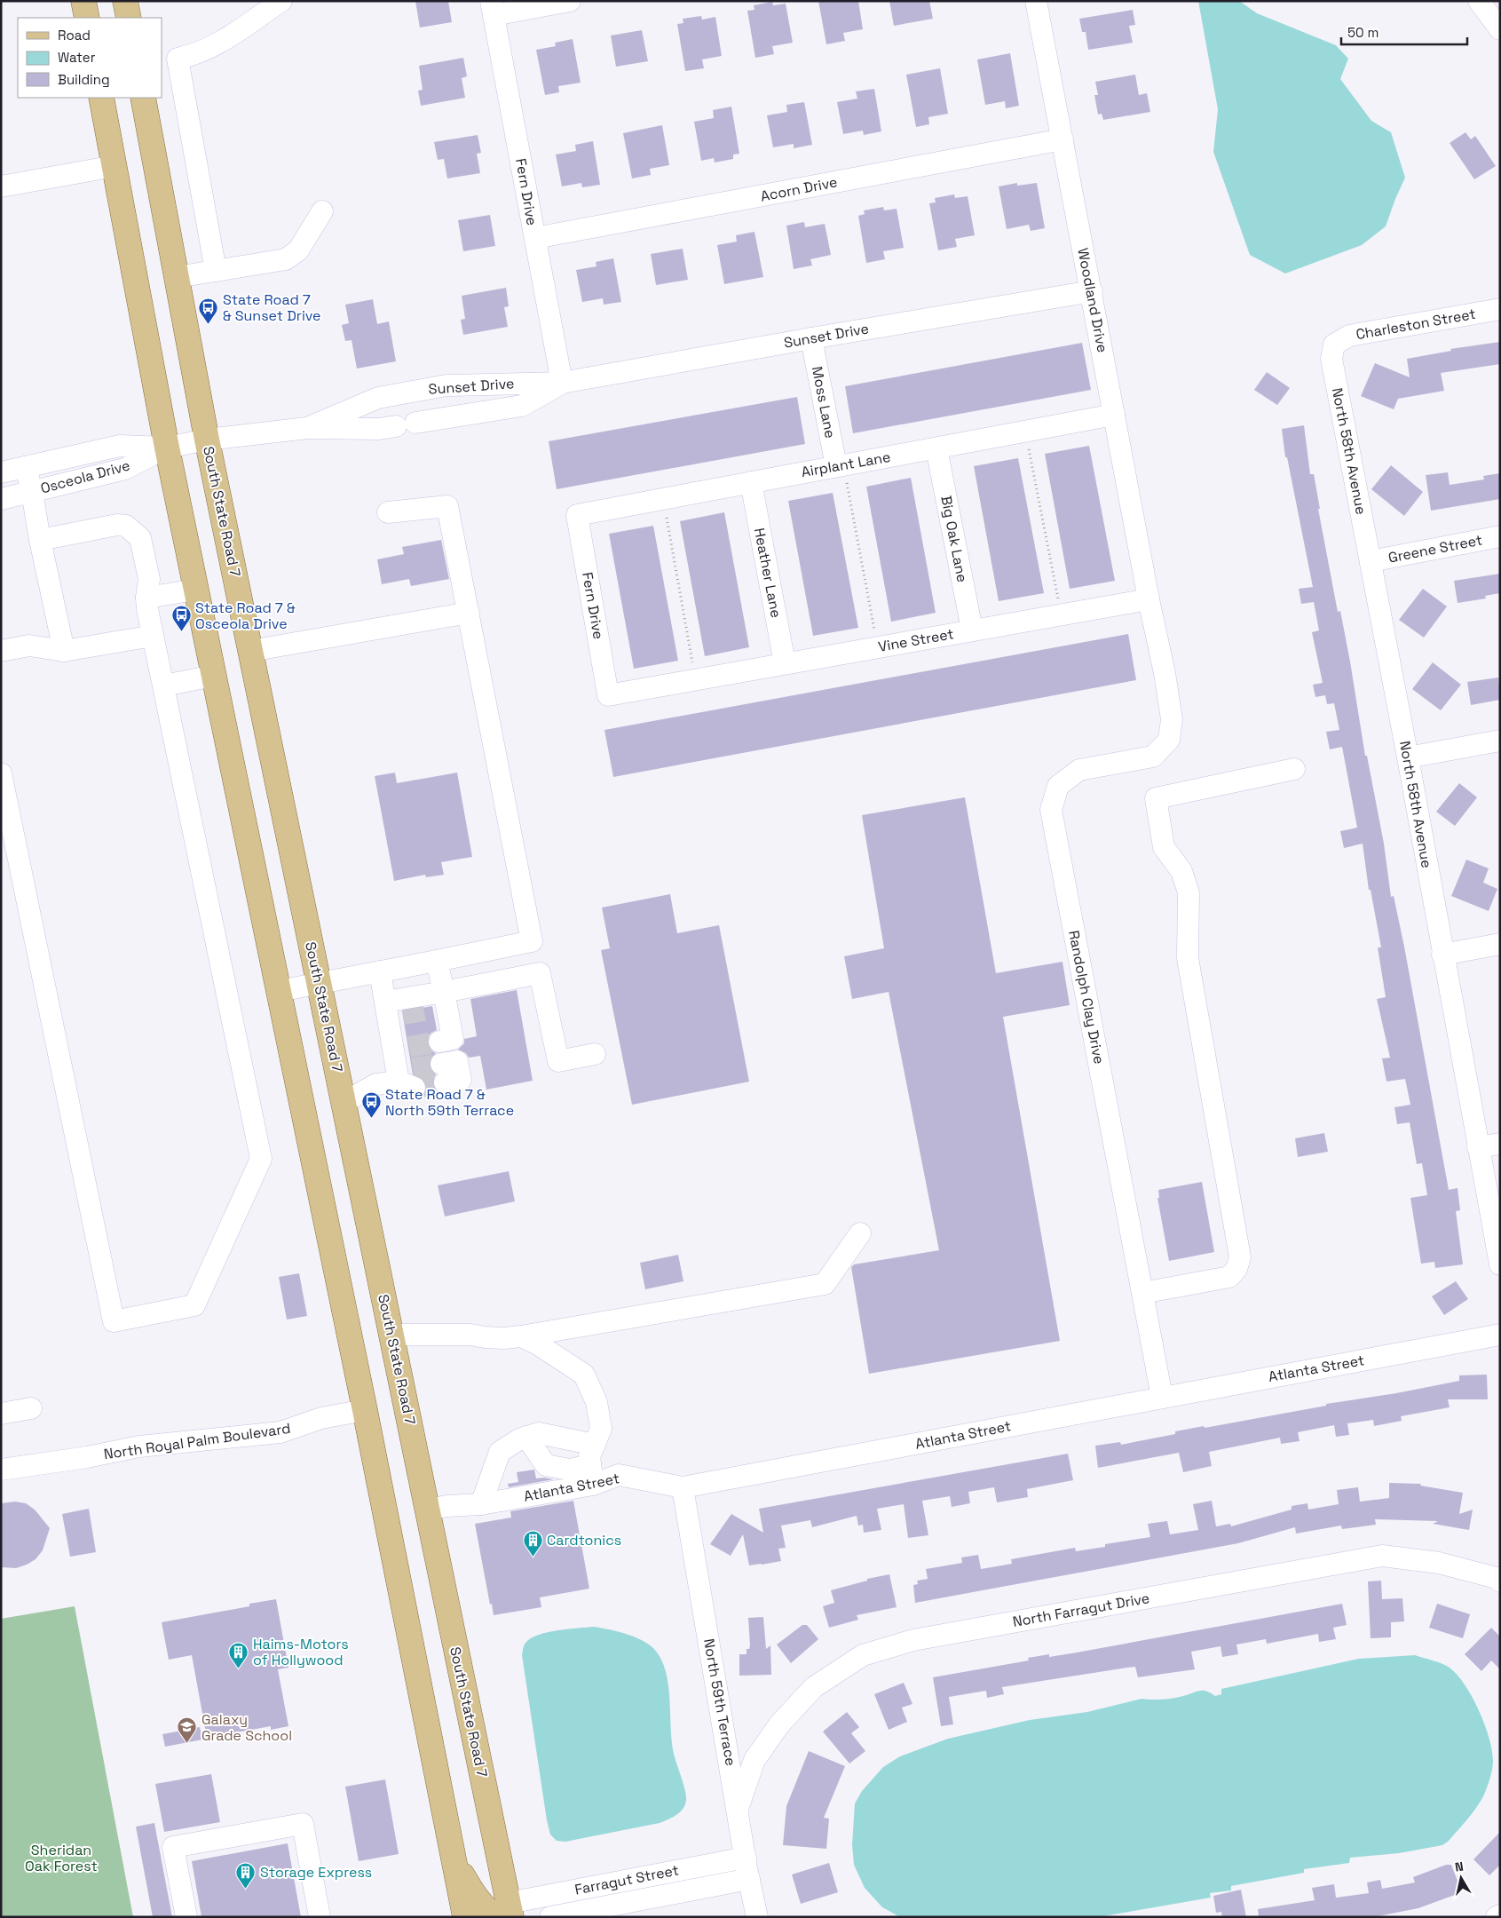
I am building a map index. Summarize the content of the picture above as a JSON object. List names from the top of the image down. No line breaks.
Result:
{"streets":{"main road":["South State Road 7"],"street":["Acorn Drive","Fern Drive","Woodland Drive","Charleston Street","Sunset Drive","Moss Lane","North 58th Avenue","Airplant Lane","Osceola Drive","Big Oak Lane","Greene Street","Heather Lane","Vine Street","Randolph Clay Drive","Atlanta Street","North Royal Palm Boulevard","North Farragut Drive","North 59th Terrace","Farragut Street"]},"crossings":[["Acorn Drive","Fern Drive"],["Acorn Drive","Woodland Drive"],["Fern Drive","Sunset Drive"],["Fern Drive","Airplant Lane"],["Fern Drive","Vine Street"],["Woodland Drive","Sunset Drive"],["Woodland Drive","Airplant Lane"],["Woodland Drive","Vine Street"],["Woodland Drive","Randolph Clay Drive"],["Charleston Street","North 58th Avenue"],["Sunset Drive","Moss Lane"],["Sunset Drive","Osceola Drive"],["Sunset Drive","South State Road 7"],["Moss Lane","Airplant Lane"],["North 58th Avenue","Greene Street"],["Airplant Lane","Big Oak Lane"],["Airplant Lane","Heather Lane"],["Osceola Drive","South State Road 7"],["South State Road 7","Atlanta Street"],["South State Road 7","Farragut Street"],["Big Oak Lane","Vine Street"],["Heather Lane","Vine Street"],["Vine Street","Randolph Clay Drive"],["Randolph Clay Drive","Atlanta Street"],["Atlanta Street","North 59th Terrace"],["North Farragut Drive","North 59th Terrace"],["North 59th Terrace","Farragut Street"]],"parks":["Sheridan Oak Forest"],"places":{"bus stop":["State Road 7 & Sunset Drive","State Road 7 & Osceola Drive","State Road 7 & North 59th Terrace"],"building":["Cardtonics","Haims-Motors of Hollywood","Storage Express"],"school or university":["Galaxy Grade School"]},"legend":["Road","Water","Building"],"scale_bar":"50 m","north":"top"}
